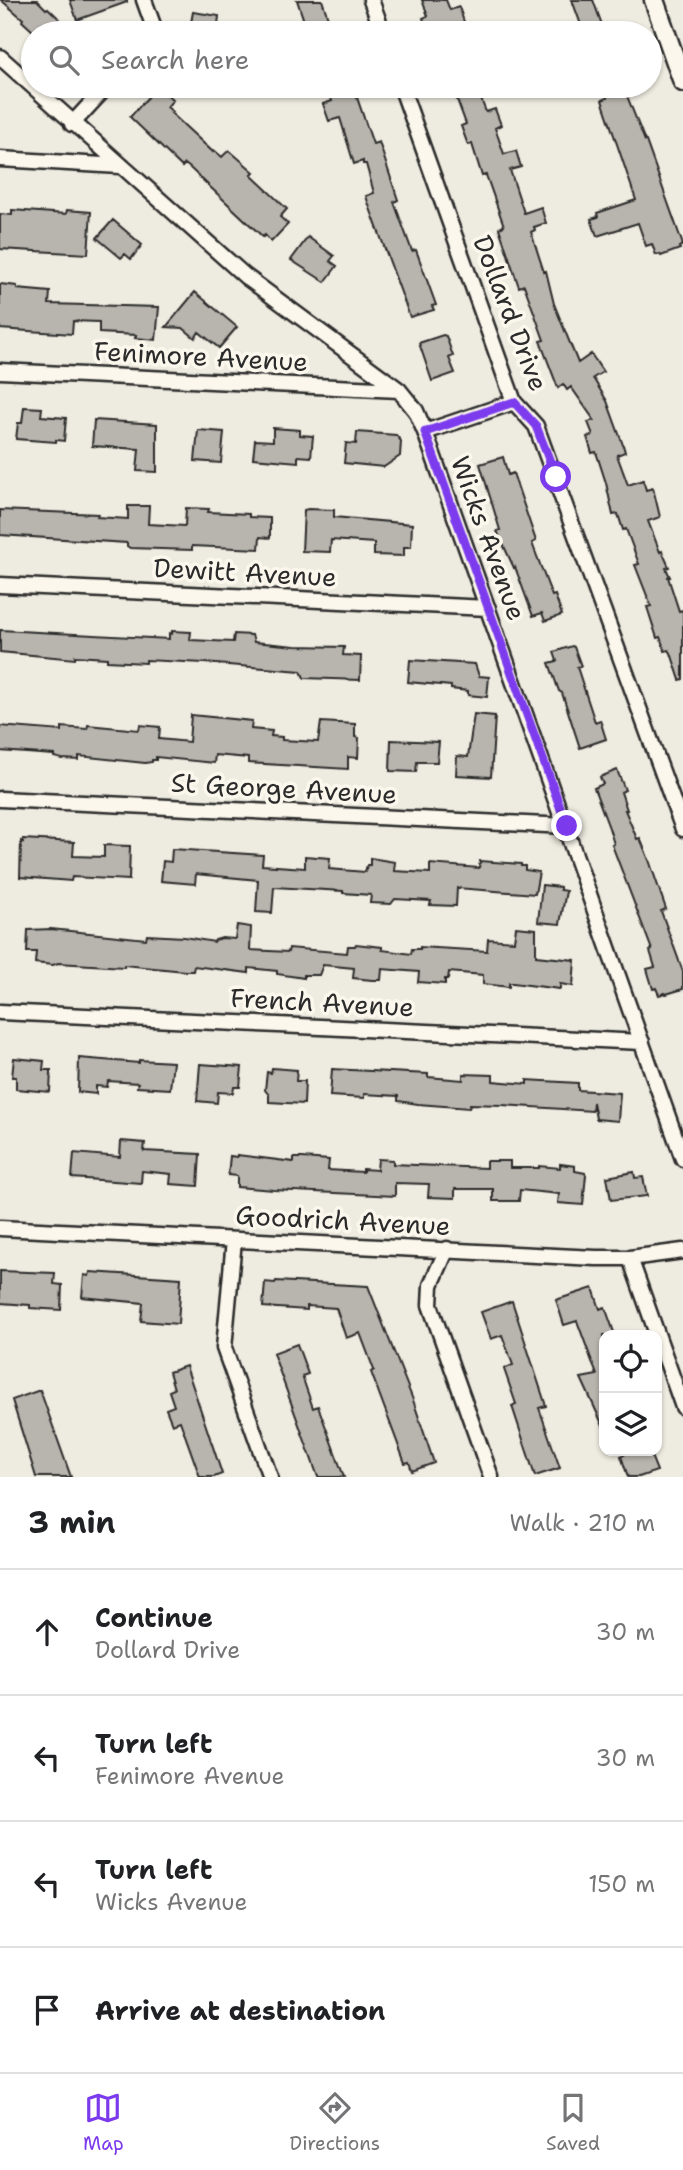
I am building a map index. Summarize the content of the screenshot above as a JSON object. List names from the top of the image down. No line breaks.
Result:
{"streets":{"street":["Dollard Drive","Fenimore Avenue","Wicks Avenue","Dewitt Avenue","St George Avenue","French Avenue","Goodrich Avenue"]},"crossings":[["Fenimore Avenue","Wicks Avenue"],["Wicks Avenue","Dewitt Avenue"],["Wicks Avenue","St George Avenue"],["Wicks Avenue","French Avenue"]],"page":{"search":"Search here","heading":["3 min","Walk · 210 m"],"list":[["Continue","Dollard Drive","30 m"],["Turn left","Fenimore Avenue","30 m"],["Turn left","Wicks Avenue","150 m"],"Arrive at destination"],"nav":["Map","Directions","Saved"]}}
